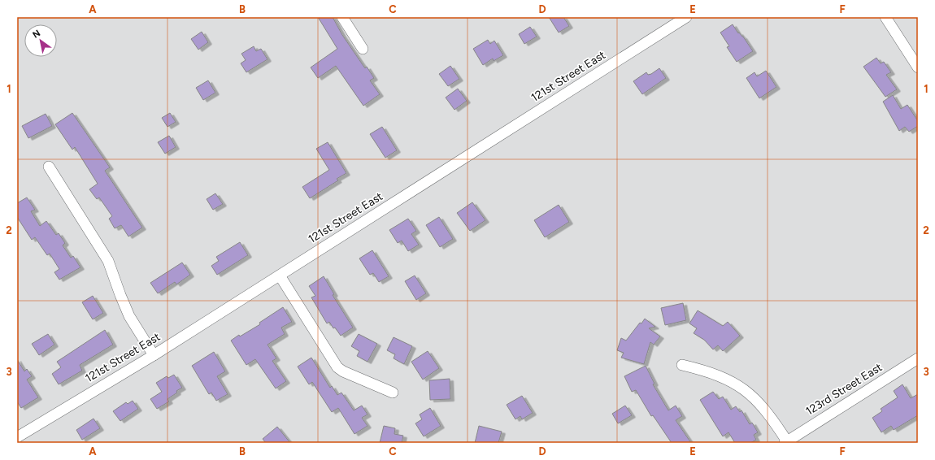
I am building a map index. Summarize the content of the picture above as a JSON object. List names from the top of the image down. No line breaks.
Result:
{"streets":{"street":["121st Street East","123rd Street East"]},"north":"top left","grid":{"columns":["A","B","C","D","E","F"],"rows":["1","2","3"]}}
